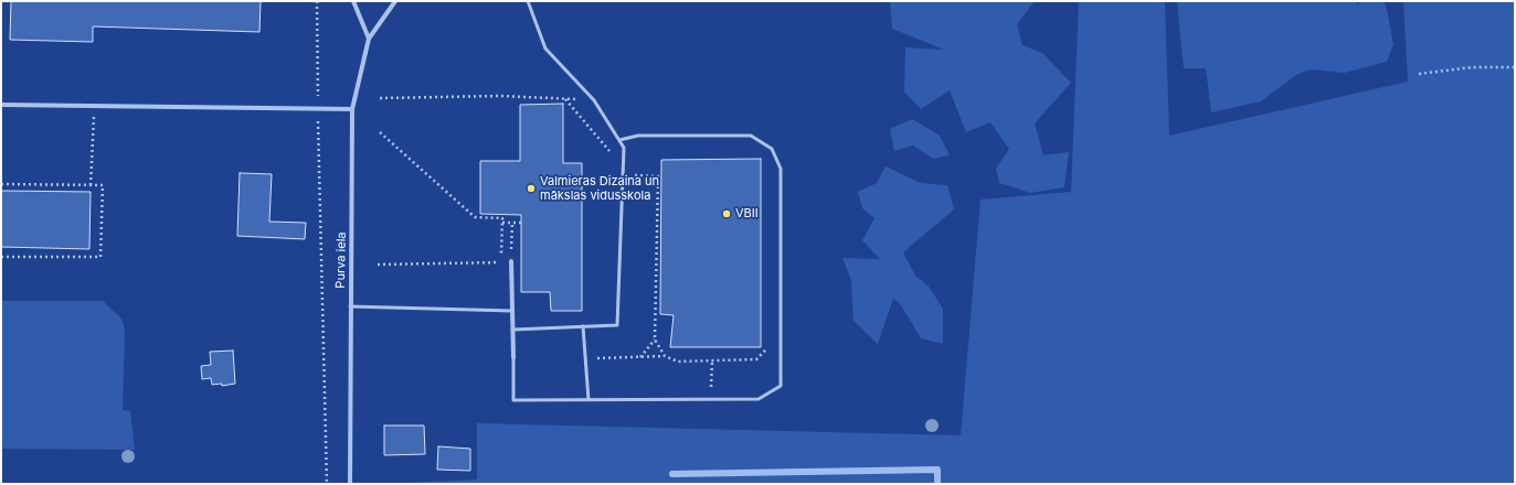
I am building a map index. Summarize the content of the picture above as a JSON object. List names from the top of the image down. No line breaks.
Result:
{"streets":{"street":["Purva iela"]},"places":["Valmieras Dizaina un mākslas vidusskola","VBII"]}
